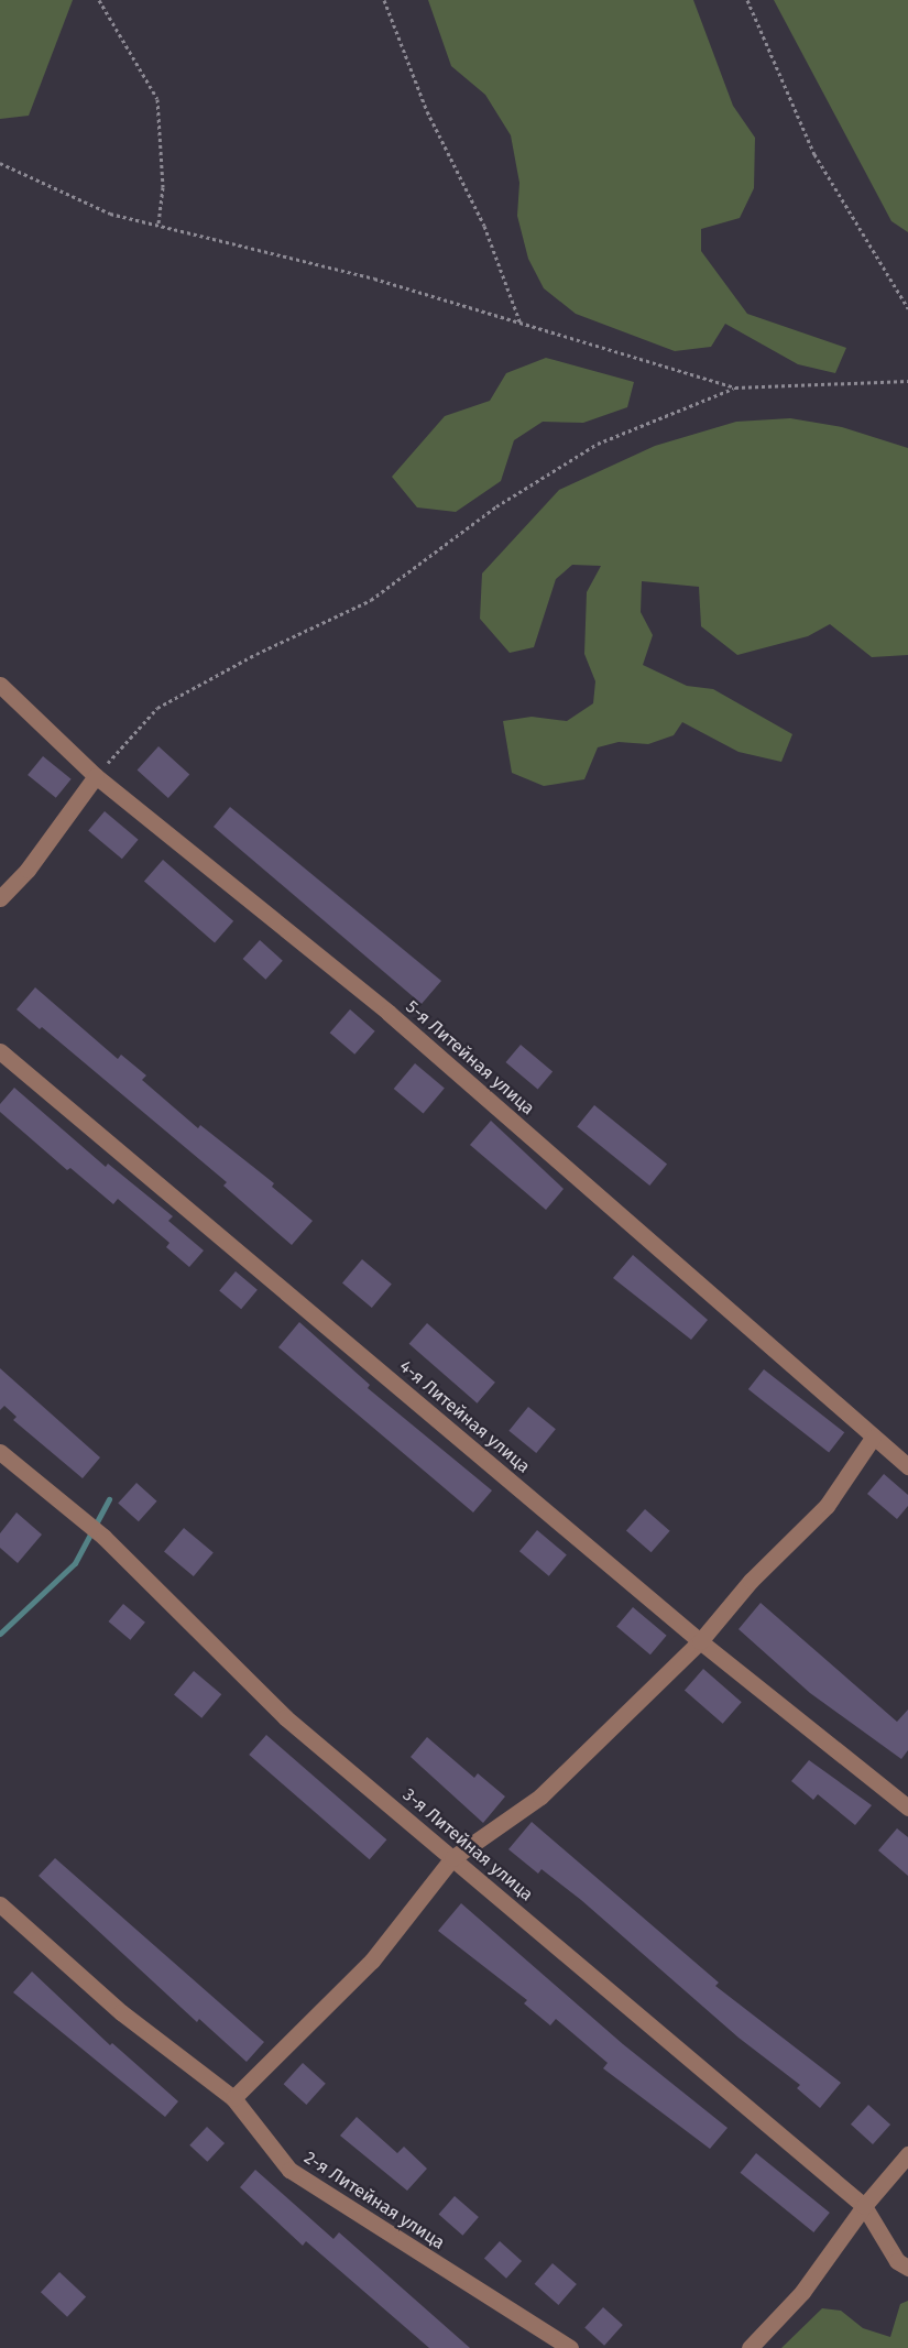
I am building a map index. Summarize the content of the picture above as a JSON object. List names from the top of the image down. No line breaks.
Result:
{"streets":{"street":["5-я Литейная улица","4-я Литейная улица","3-я Литейная улица","2-я Литейная улица"]}}
